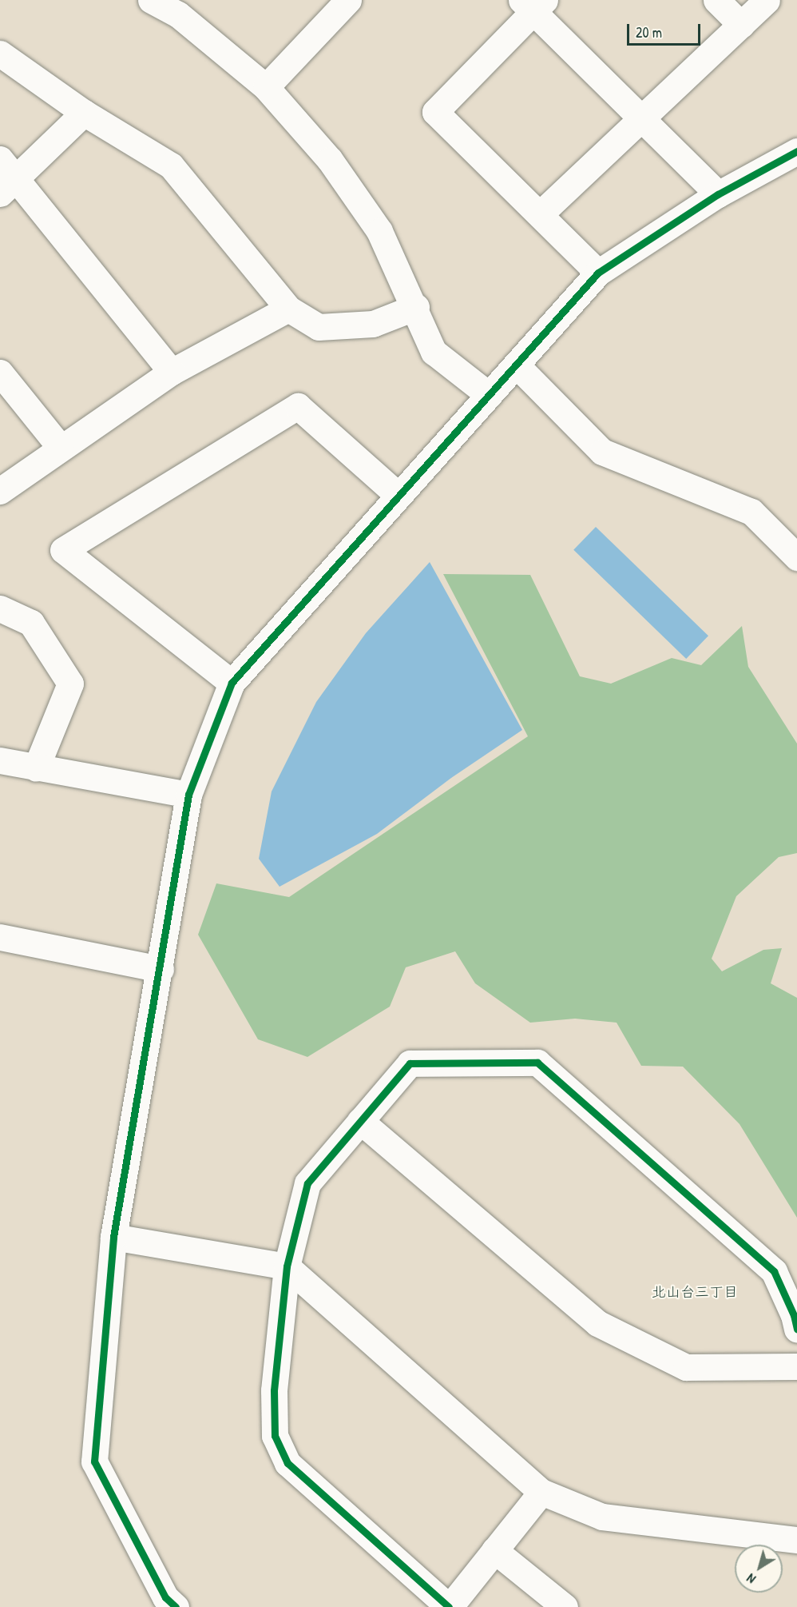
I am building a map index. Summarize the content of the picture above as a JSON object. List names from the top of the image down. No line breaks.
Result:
{"districts":["北山台三丁目"],"scale_bar":"20 m","north":"bottom left"}
